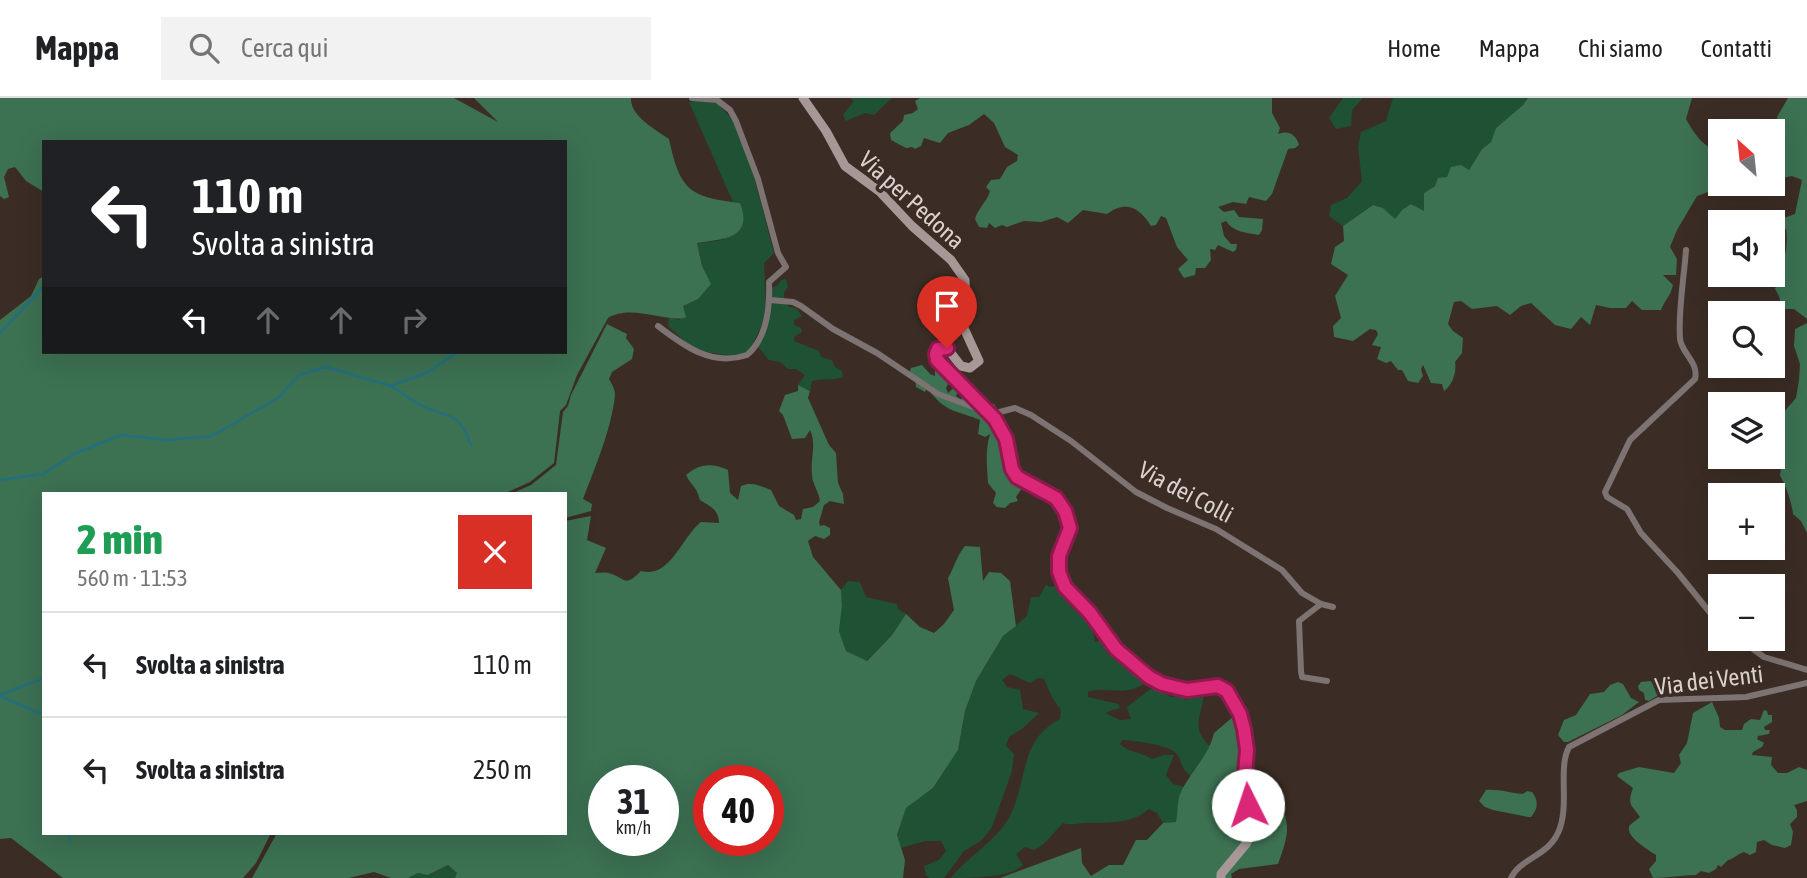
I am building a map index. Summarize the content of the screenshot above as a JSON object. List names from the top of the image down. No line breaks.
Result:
{"streets":{"street":["Via per Pedona","Via dei Colli","Via dei Venti"]},"crossings":[["Via per Pedona","Via dei Colli"]],"north":"top left","page":{"header":"Mappa","search":"Cerca qui","nav":["Home","Mappa","Chi siamo","Contatti"],"map_buttons":["+","−"],"turn":["110 m","Svolta a sinistra"],"heading":["2 min","560 m · 11:53"],"list":[{"name":"Svolta a sinistra","value":"110 m"},{"name":"Svolta a sinistra","value":"250 m"}],"speed":"31 km/h","limit":"40"}}
